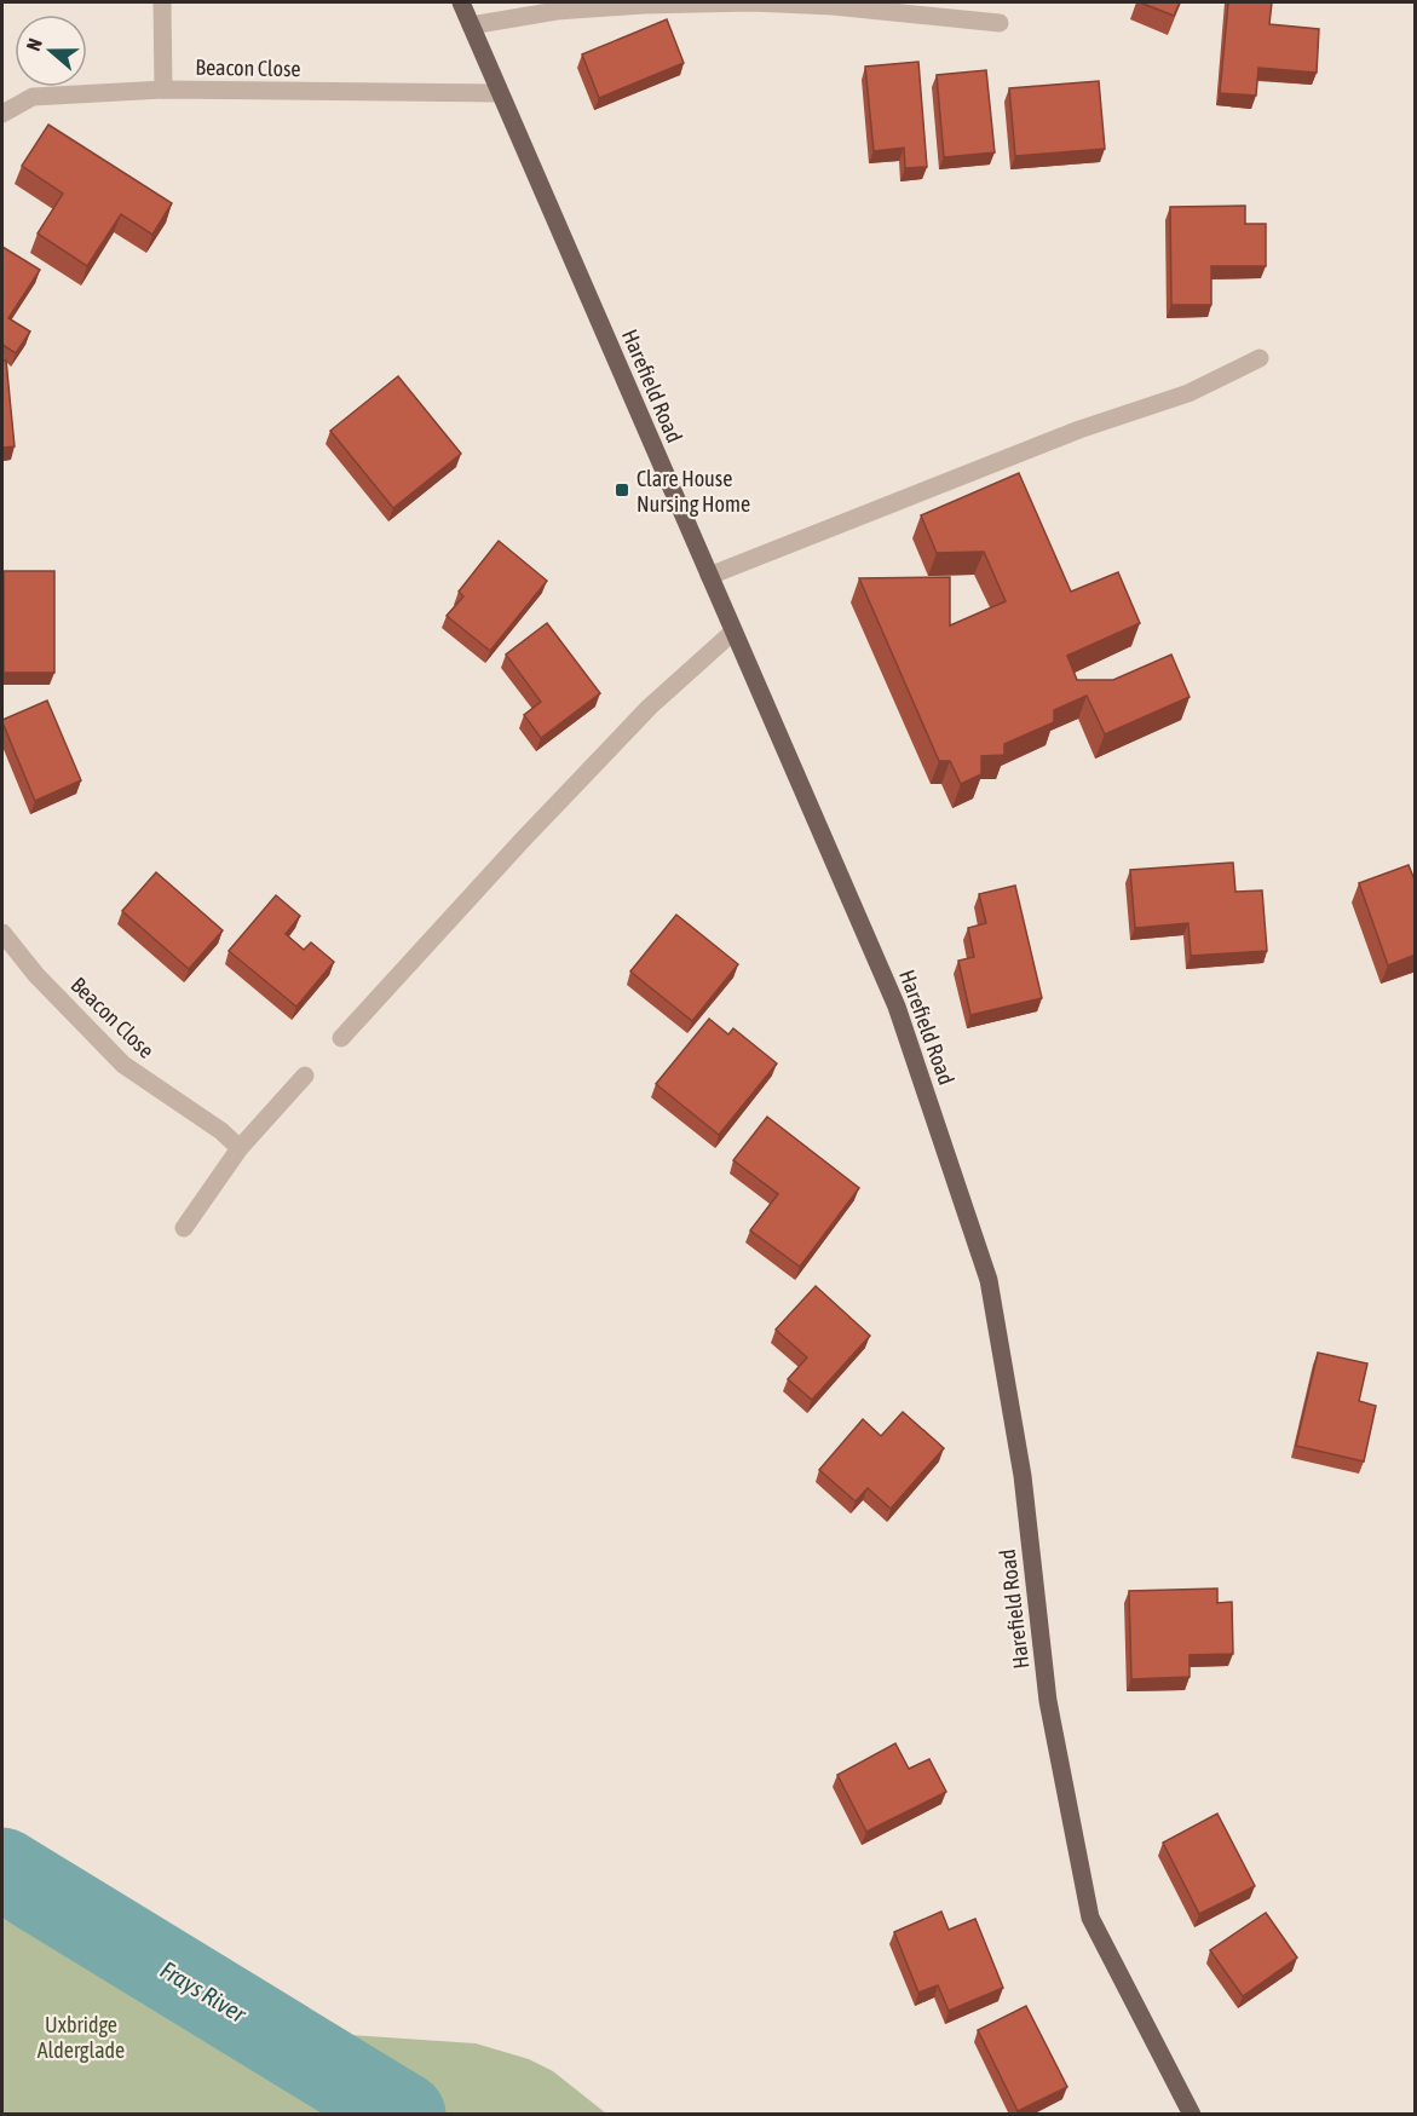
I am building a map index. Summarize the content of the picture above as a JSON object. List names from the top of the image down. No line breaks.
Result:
{"streets":{"main road":["Harefield Road"],"street":["Beacon Close"]},"crossings":[["Beacon Close","Harefield Road"]],"water":["Frays River"],"parks":["Uxbridge Alderglade"],"places":{"transit":["Clare House Nursing Home"]},"north":"left"}
